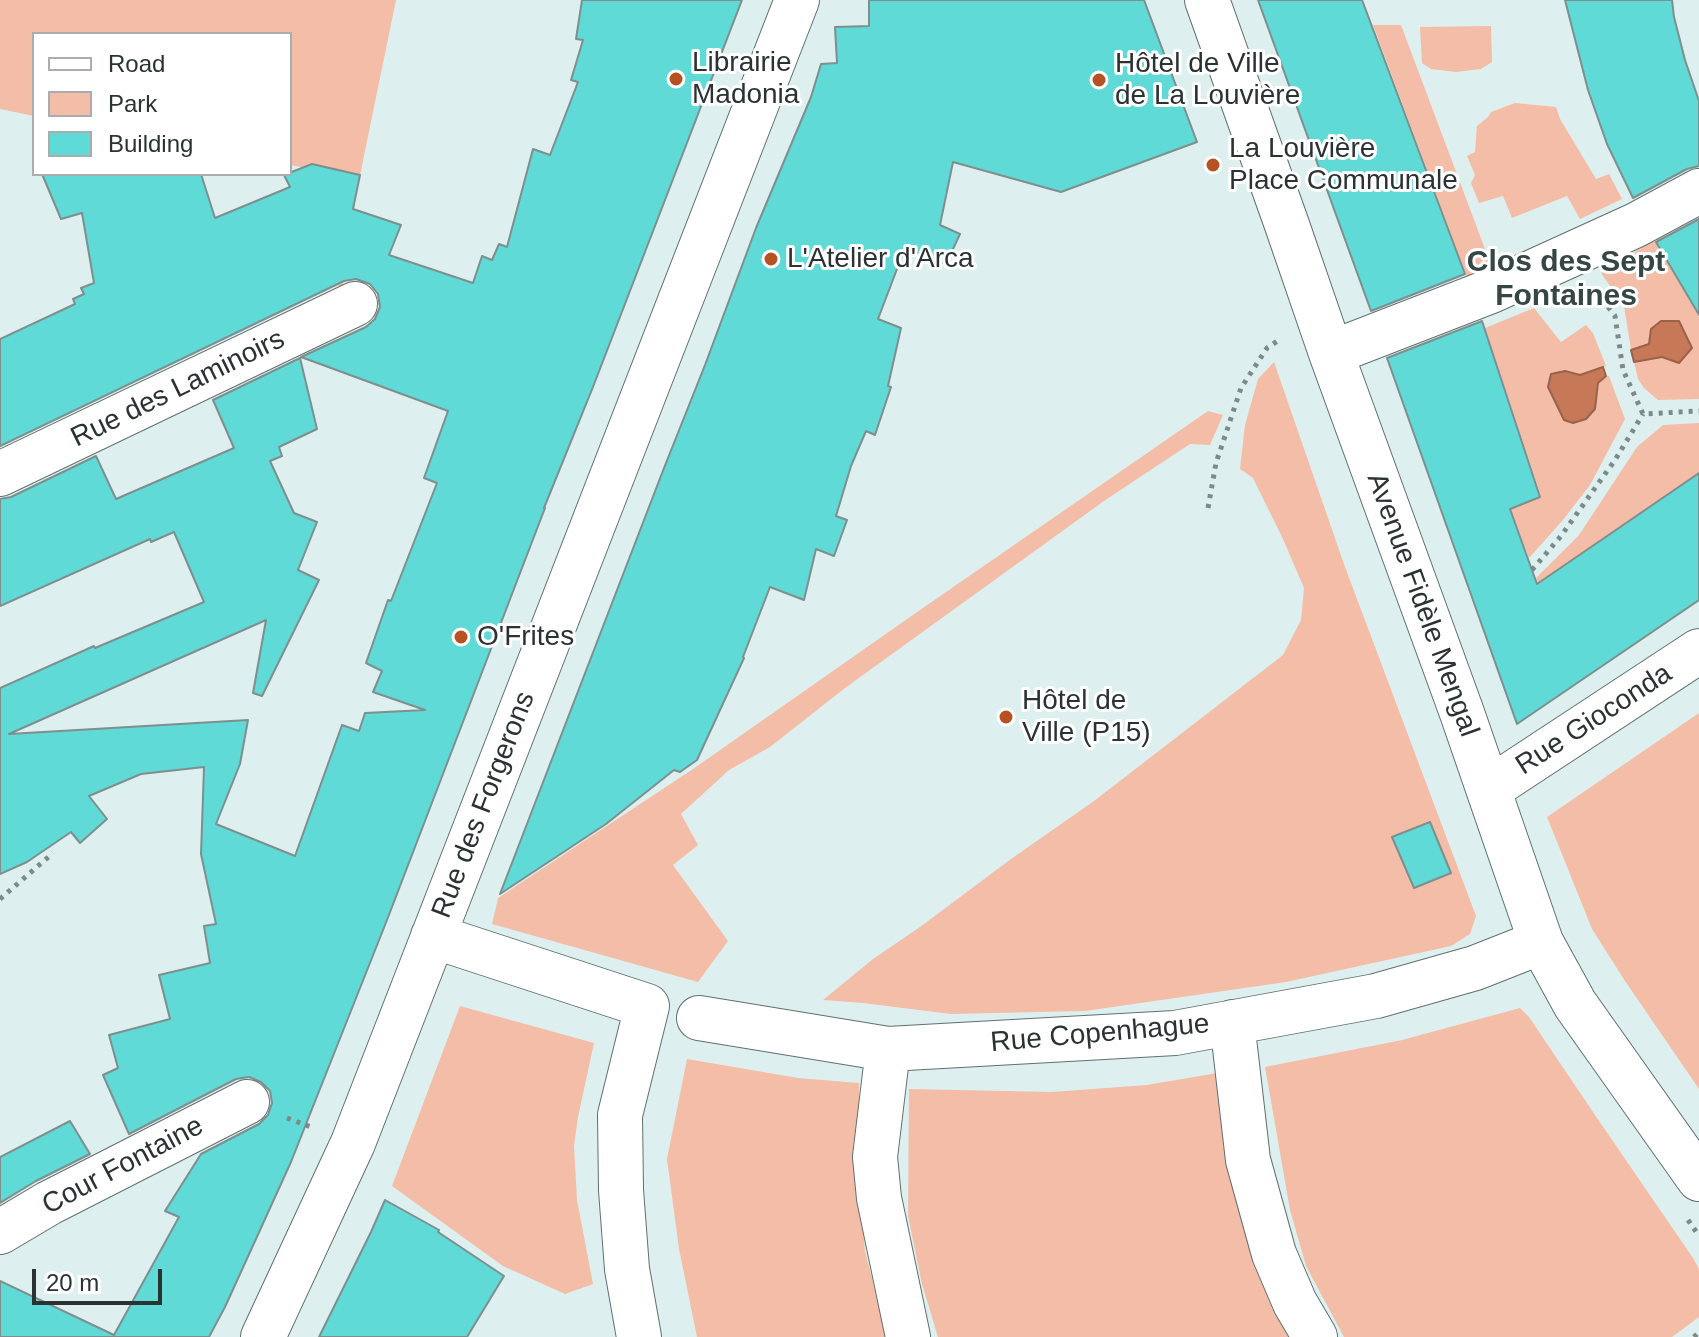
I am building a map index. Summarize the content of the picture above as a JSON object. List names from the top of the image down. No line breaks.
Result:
{"streets":{"street":["Rue des Laminoirs","Avenue Fidèle Mengal","Rue Gioconda","Rue des Forgerons","Rue Copenhague","Cour Fontaine"]},"crossings":[["Avenue Fidèle Mengal","Rue Gioconda"],["Avenue Fidèle Mengal","Rue Copenhague"]],"districts":["Clos des Sept Fontaines"],"places":["Librairie Madonia","Hôtel de Ville de La Louvière","La Louvière Place Communale","L'Atelier d'Arca","O'Frites","Hôtel de Ville (P15)"],"legend":["Road","Park","Building"],"scale_bar":"20 m"}
